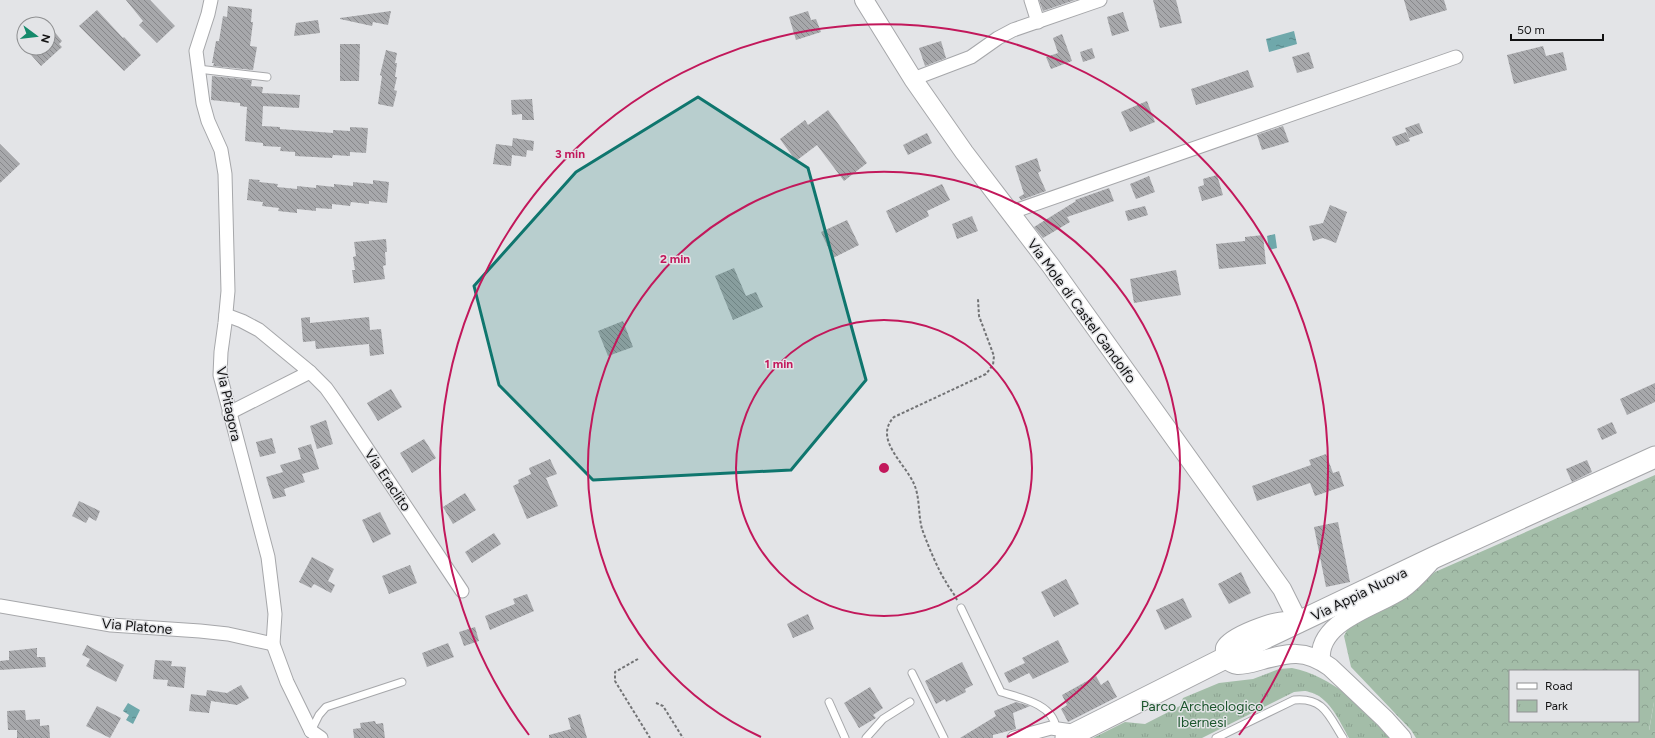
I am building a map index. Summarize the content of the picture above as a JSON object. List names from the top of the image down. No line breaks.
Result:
{"streets":{"main road":["Via Appia Nuova"],"street":["Via Mole di Castel Gandolfo","Via Pitagora","Via Eraclito","Via Platone"]},"crossings":[["Via Mole di Castel Gandolfo","Via Appia Nuova"],["Via Pitagora","Via Eraclito"],["Via Pitagora","Via Platone"]],"parks":["Parco Archeologico Ibernesi"],"legend":["Road","Park"],"scale_bar":"50 m","north":"right","rings":["3 min","2 min","1 min"]}
